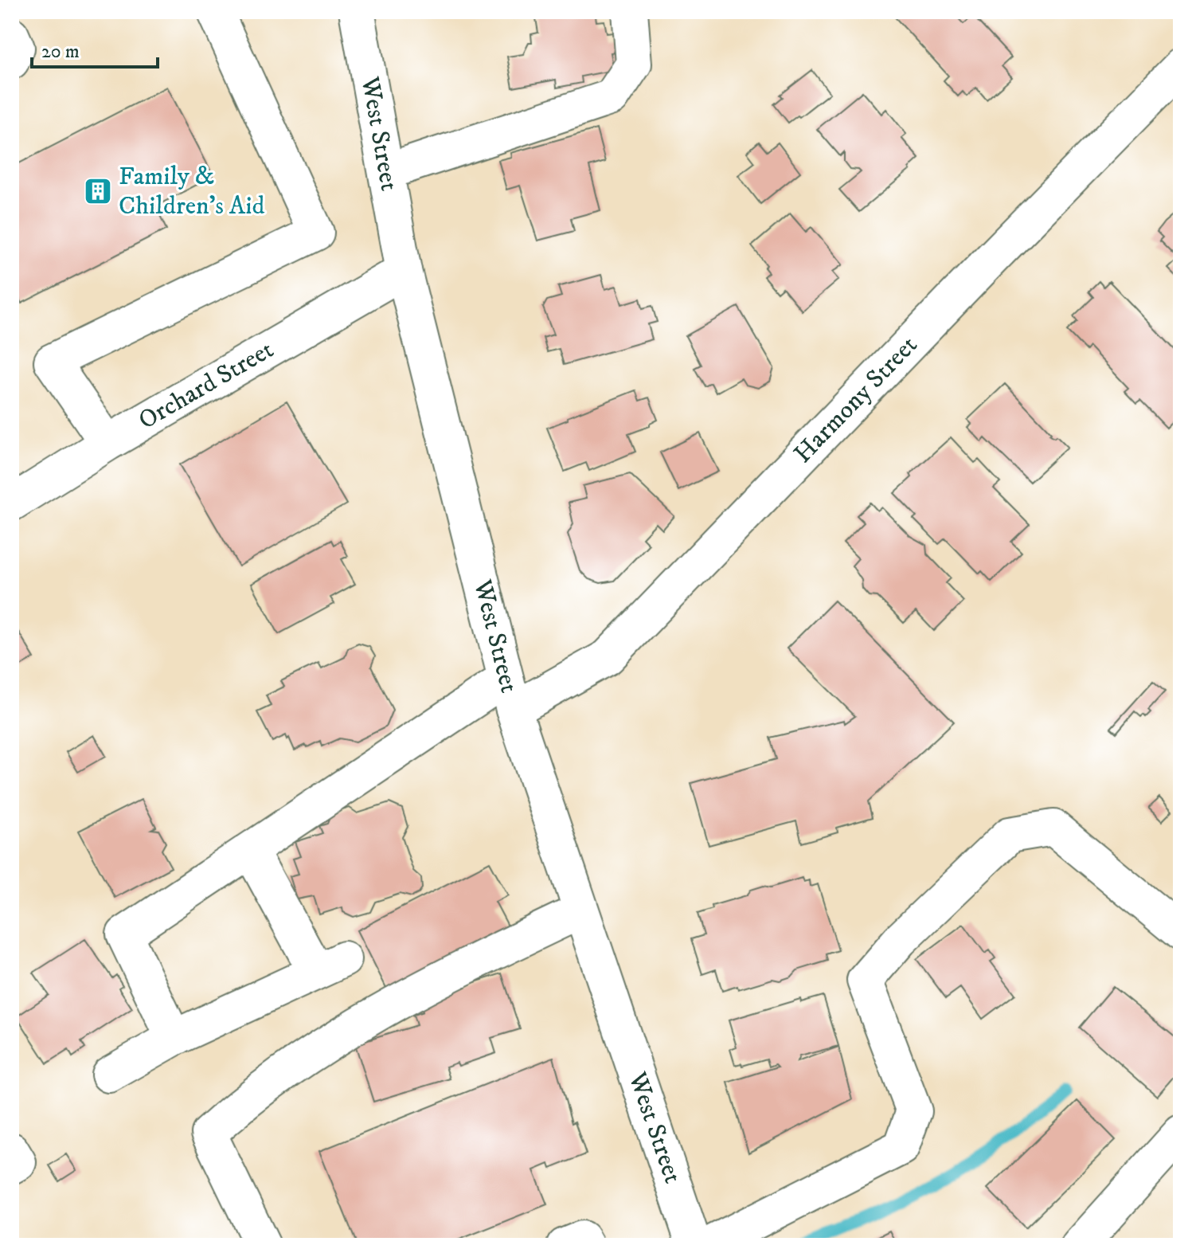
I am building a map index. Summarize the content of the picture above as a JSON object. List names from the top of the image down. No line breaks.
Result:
{"streets":{"street":["West Street","Orchard Street","Harmony Street"]},"crossings":[["West Street","Orchard Street"],["West Street","Harmony Street"]],"places":{"building":["Family & Children's Aid"]},"scale_bar":"20 m"}
